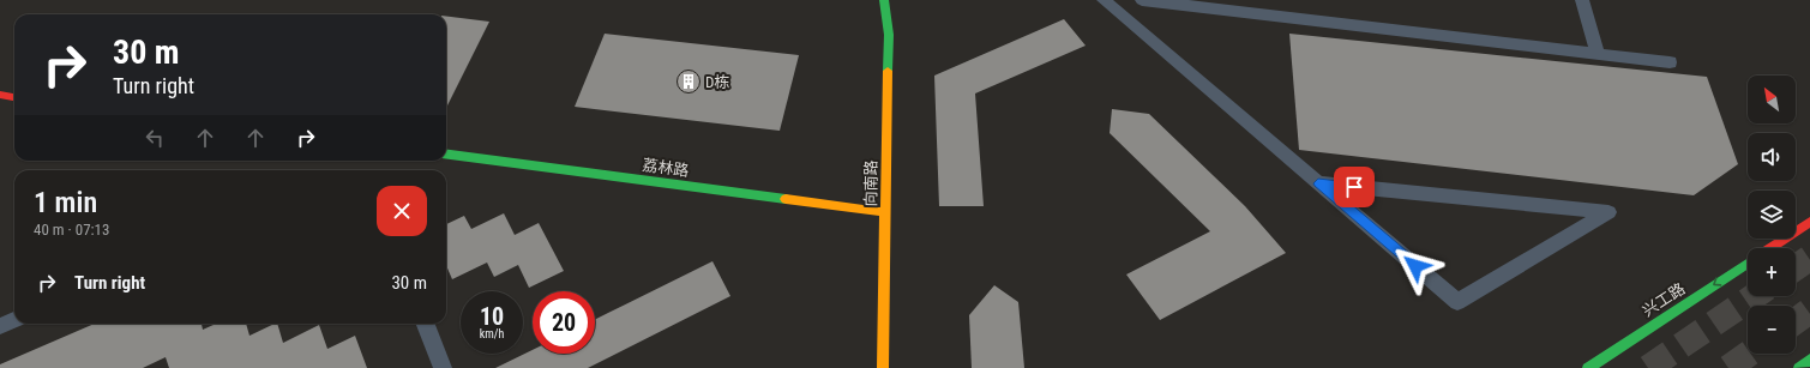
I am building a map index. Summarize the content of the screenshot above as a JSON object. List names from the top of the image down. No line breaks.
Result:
{"streets":{"street":["荔林路","向南路","兴工路"]},"crossings":[["荔林路","向南路"]],"one_way":["兴工路"],"places":{"building":["D栋"]},"north":"top left","page":{"turn":["30 m","Turn right"],"map_buttons":["+","−"],"heading":["1 min","40 m · 07:13"],"list":[{"name":"Turn right","value":"30 m"}],"speed":"10 km/h","limit":"20"}}
